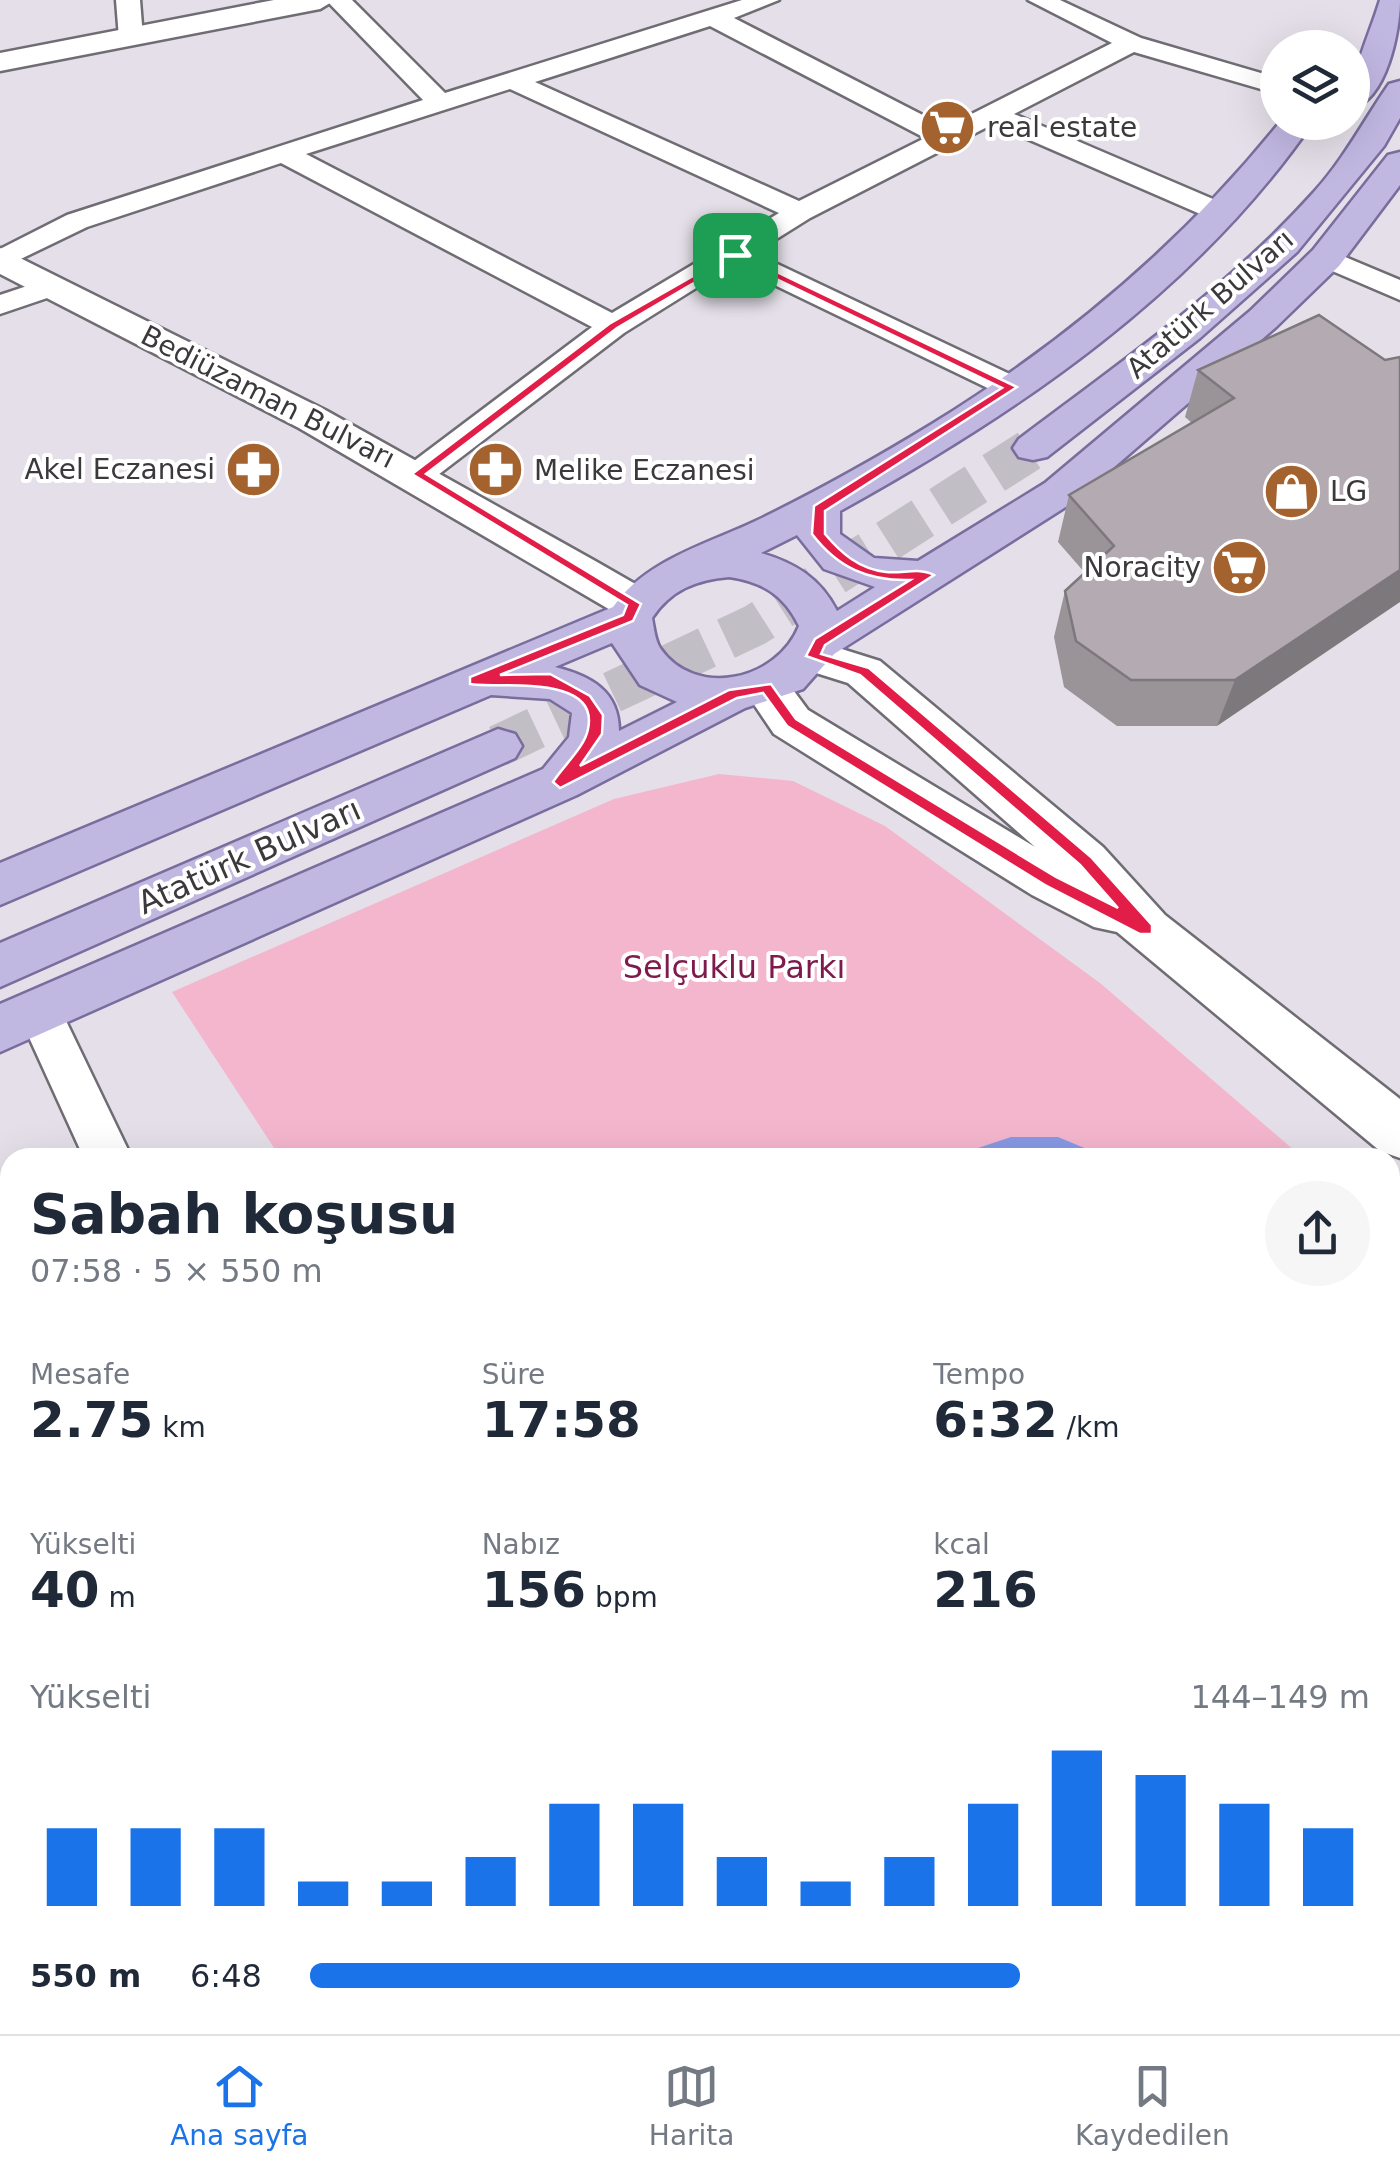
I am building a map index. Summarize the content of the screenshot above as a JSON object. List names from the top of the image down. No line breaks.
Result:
{"streets":{"main road":["Atatürk Bulvarı"],"street":["Bediüzaman Bulvarı"]},"parks":["Selçuklu Parkı"],"places":{"supermarket":["real estate","Noracity"],"pharmacy":["Akel Eczanesi","Melike Eczanesi"],"shop":["LG"]},"page":{"heading":["Sabah koşusu","07:58 · 5 × 550 m"],"stats":[["Mesafe","2.75 km"],["Süre","17:58"],["Tempo","6:32 /km"],["Yükselti","40 m"],["Nabız","156 bpm"],["kcal","216"]],"chart":["Yükselti","144–149 m"],"list":[{"name":"550 m","note":"6:48"}],"tabs":["Ana sayfa","Harita","Kaydedilen"]}}
